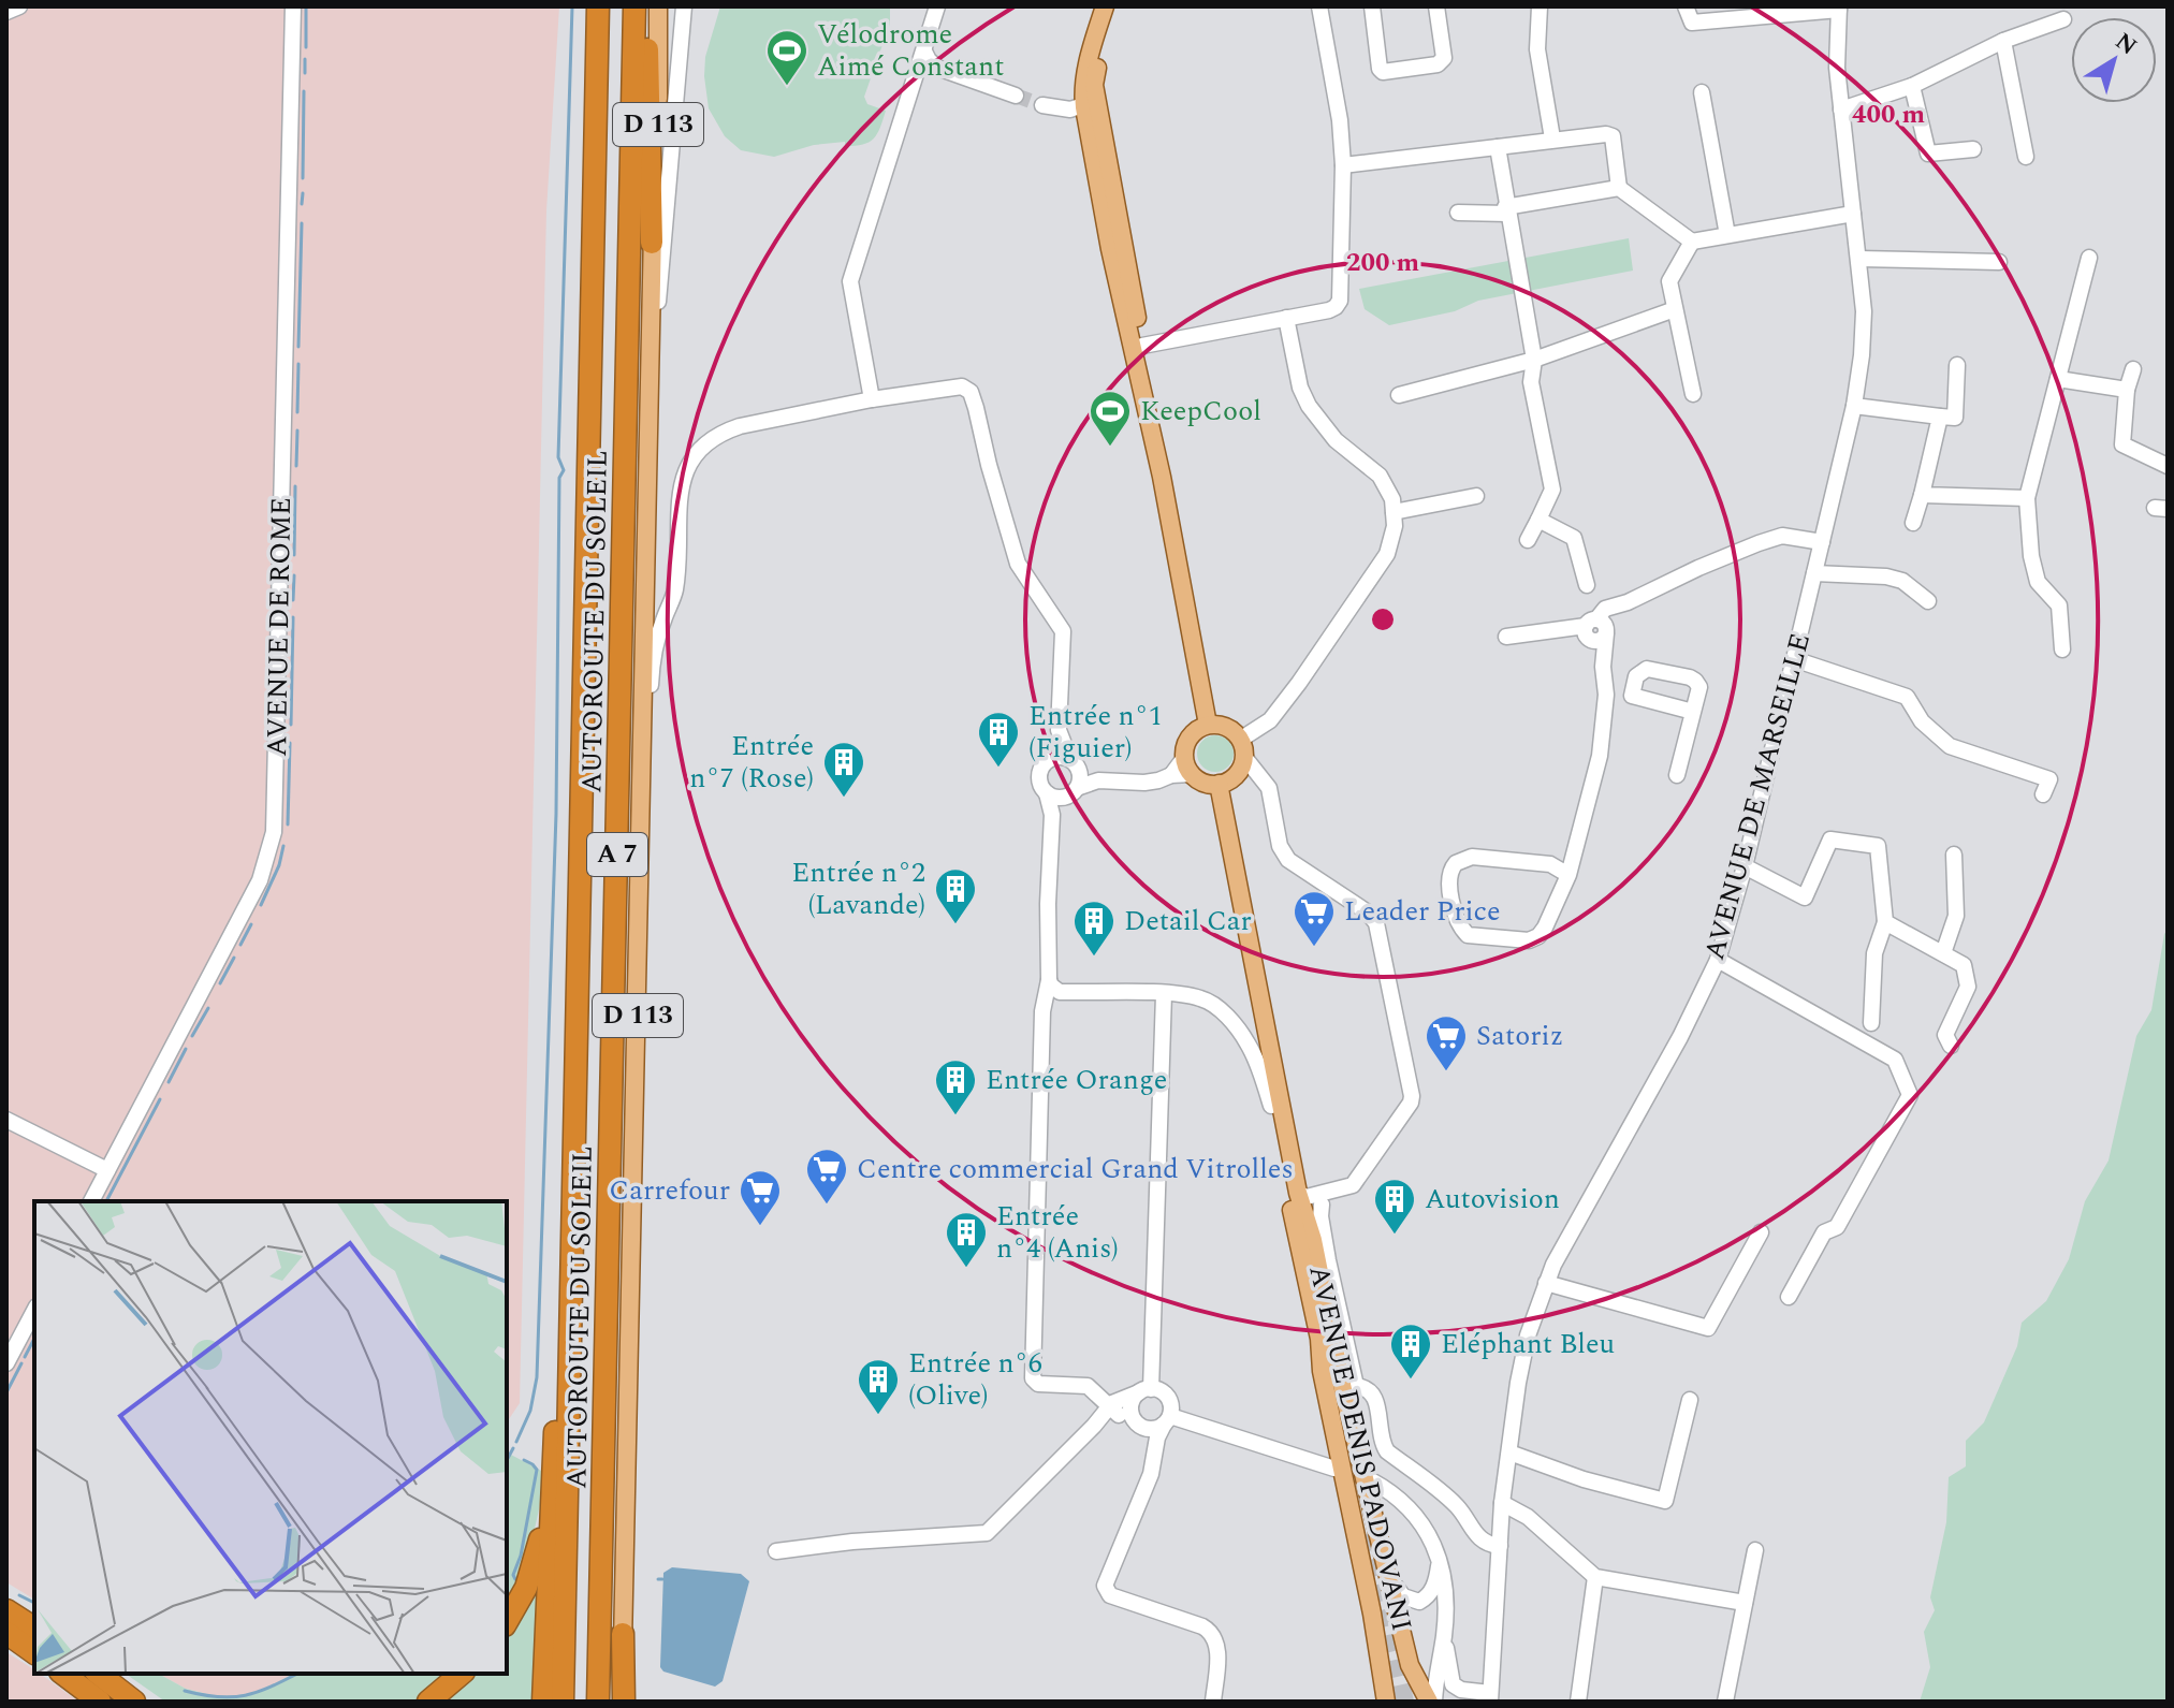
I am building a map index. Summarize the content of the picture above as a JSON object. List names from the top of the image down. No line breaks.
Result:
{"streets":{"highway":["AUTOROUTE DU SOLEIL","A 7"],"main road":["D 113","AVENUE DENIS PADOVANI"],"street":["AVENUE DE ROME","AVENUE DE MARSEILLE"]},"places":{"sports":["Vélodrome Aimé Constant","KeepCool"],"building":["Entrée n°1 (Figuier)","Entrée n°7 (Rose)","Entrée n°2 (Lavande)","Detail Car","Entrée Orange","Autovision","Entrée n°4 (Anis)","Eléphant Bleu","Entrée n°6 (Olive)"],"supermarket":["Leader Price","Satoriz","Centre commercial Grand Vitrolles","Carrefour"]},"north":"top right","rings":["400 m","200 m"]}
